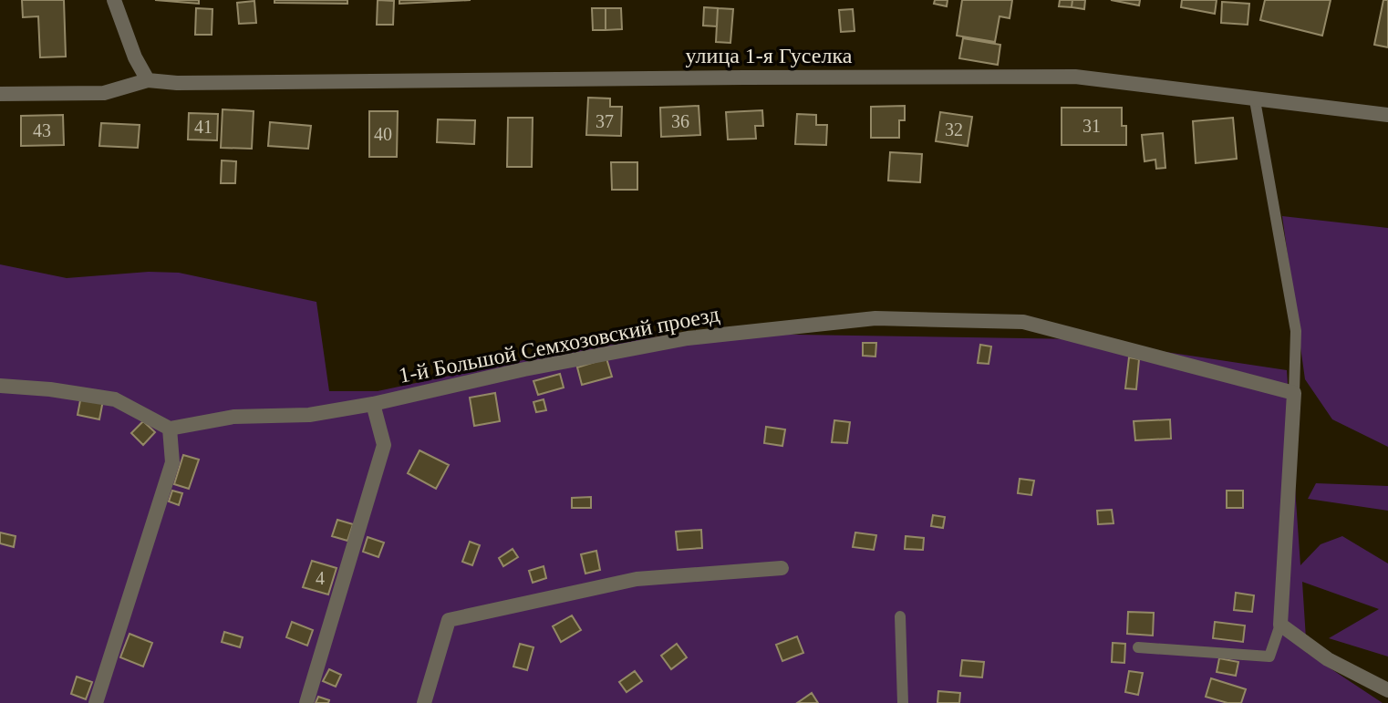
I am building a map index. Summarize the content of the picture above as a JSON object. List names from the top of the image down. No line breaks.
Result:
{"streets":{"street":["улица 1-я Гуселка","1-й Большой Семхозовский проезд"]},"house_numbers":["37","36","31","41","32","43","40","4"]}
